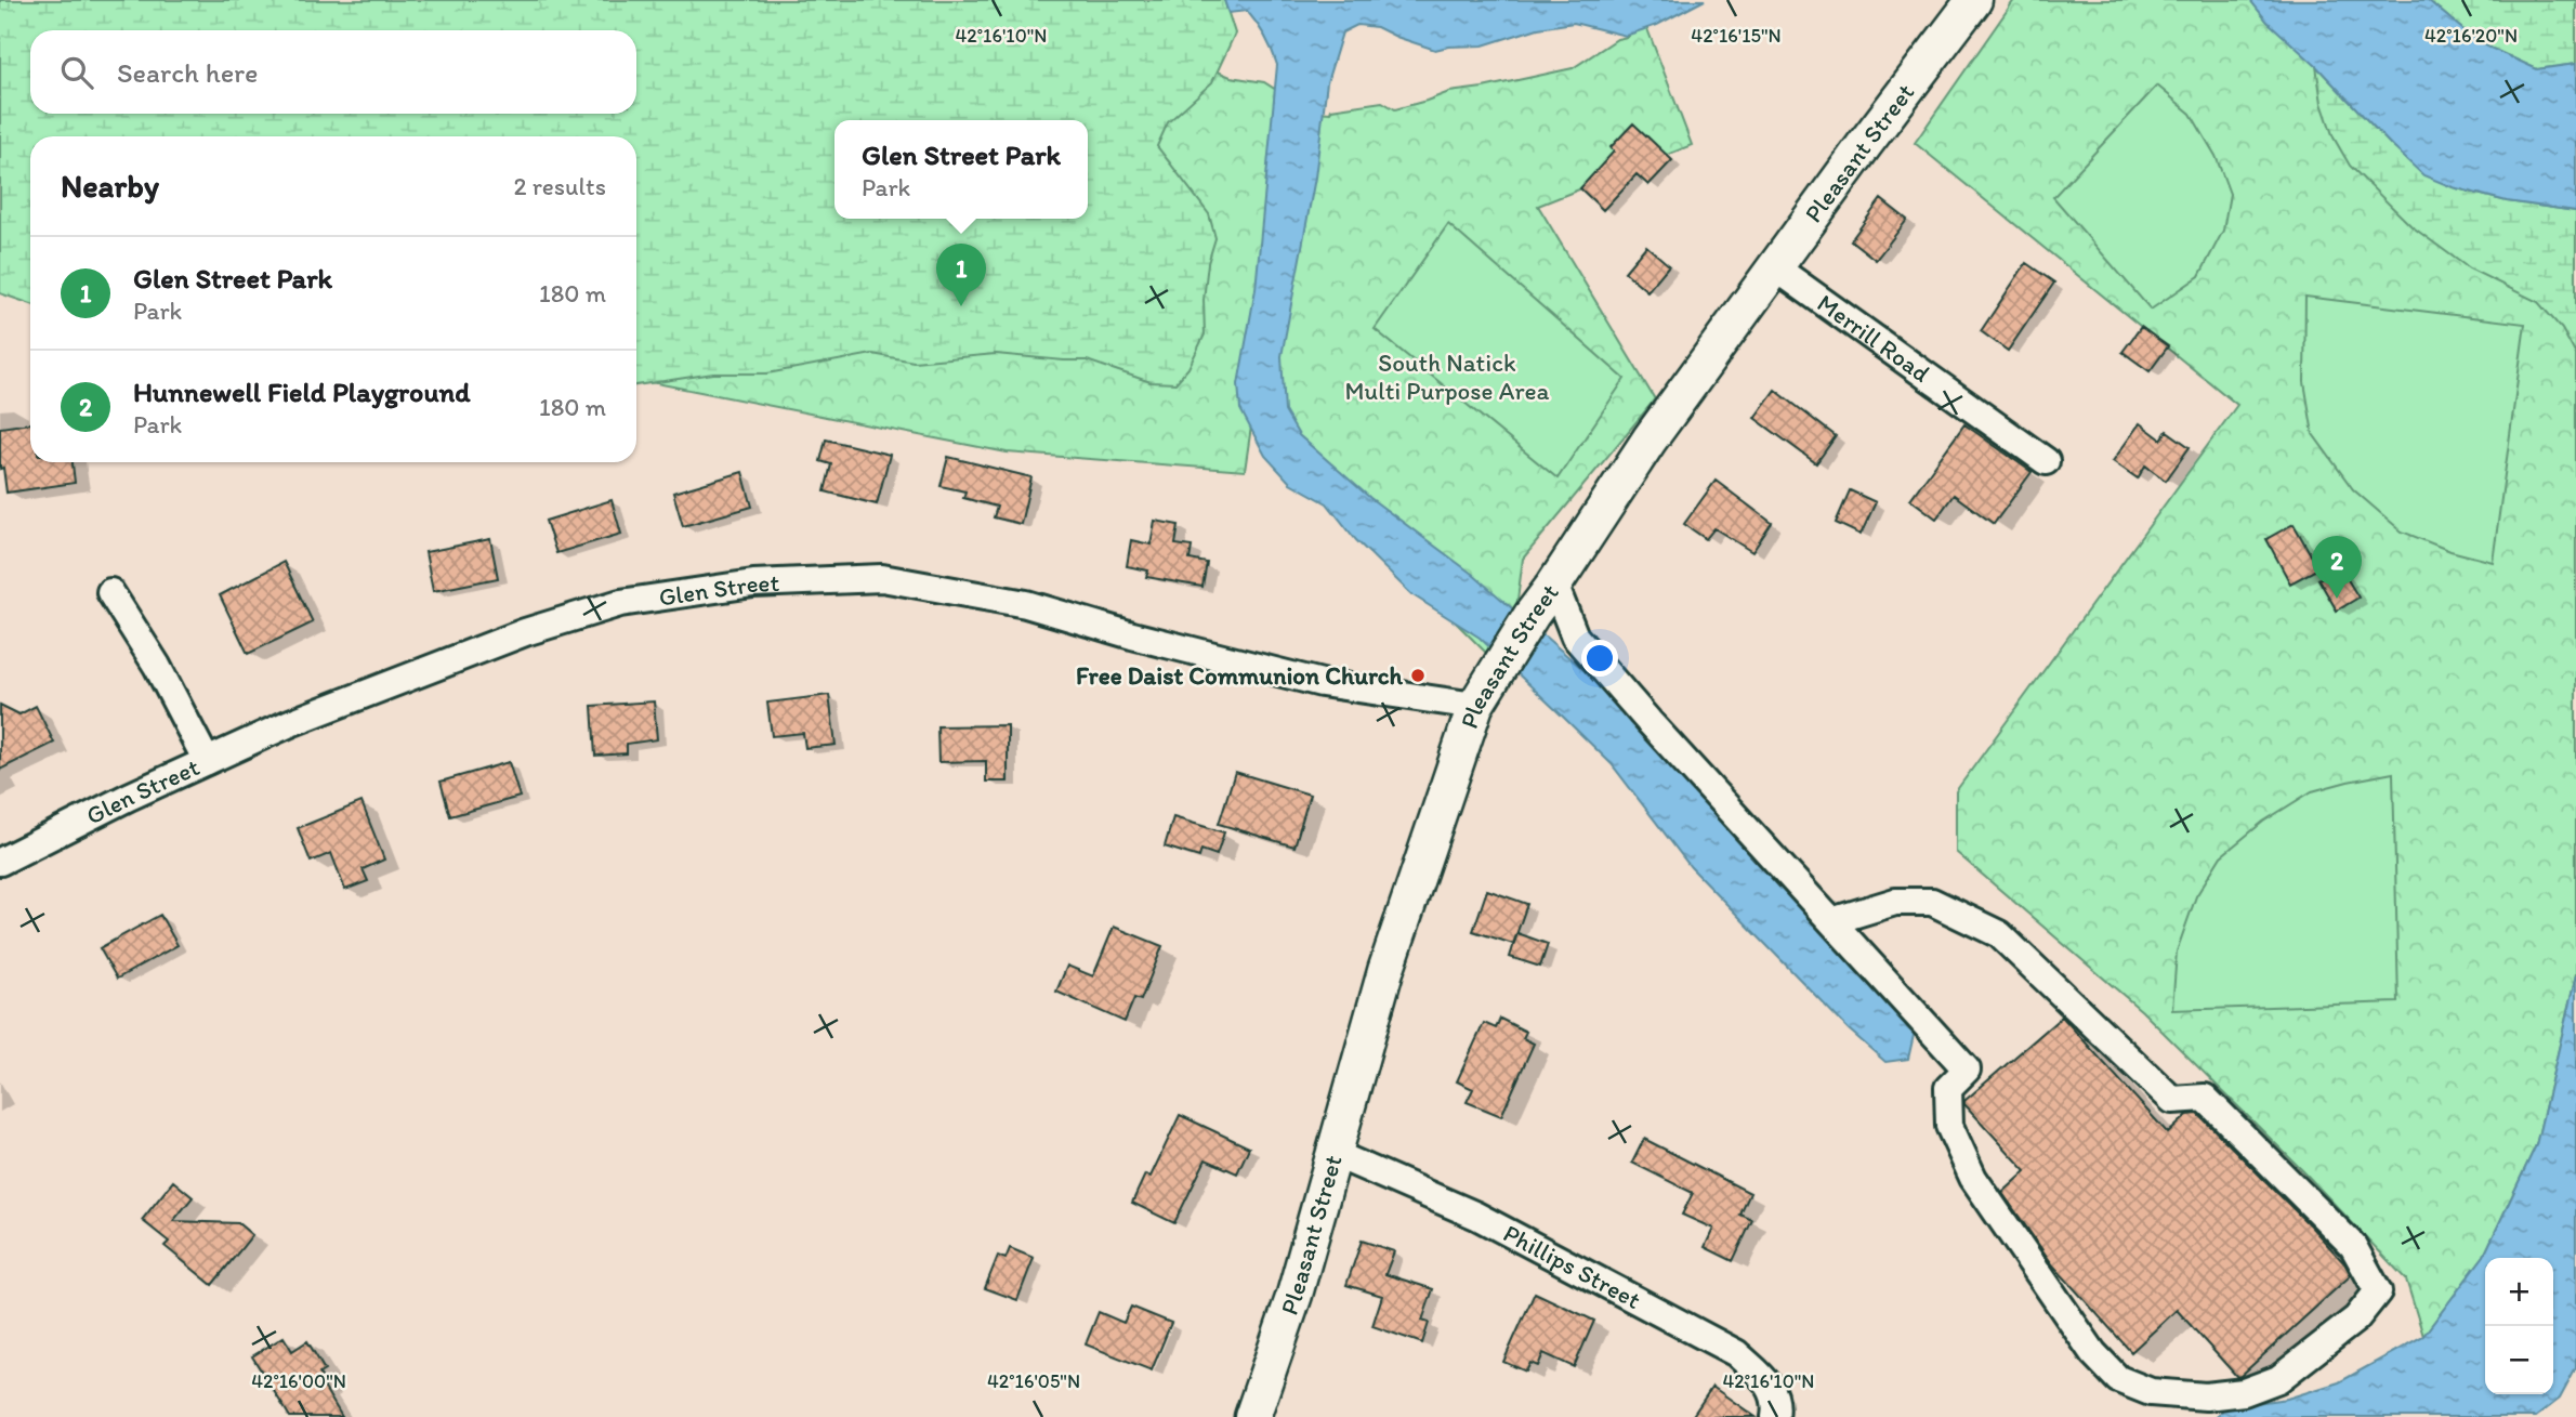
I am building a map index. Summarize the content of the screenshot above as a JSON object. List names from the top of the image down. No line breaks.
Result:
{"streets":{"main road":["Pleasant Street"],"street":["Merrill Road","Glen Street","Phillips Street"]},"crossings":[["Pleasant Street","Merrill Road"],["Pleasant Street","Glen Street"],["Pleasant Street","Phillips Street"]],"parks":["South Natick Multi Purpose Area"],"places":["Free Daist Communion Church"],"page":{"search":"Search here","popup":["Glen Street Park","Park"],"heading":["Nearby","2 results"],"list":[{"mark":"1","name":"Glen Street Park","note":"Park","value":"180 m"},{"mark":"2","name":"Hunnewell Field Playground","note":"Park","value":"180 m"}],"pins":["1","2"],"map_buttons":["+","−"]},"coordinates":["42°16'10\"N","42°16'15\"N","42°16'20\"N","42°16'00\"N","42°16'05\"N"]}
